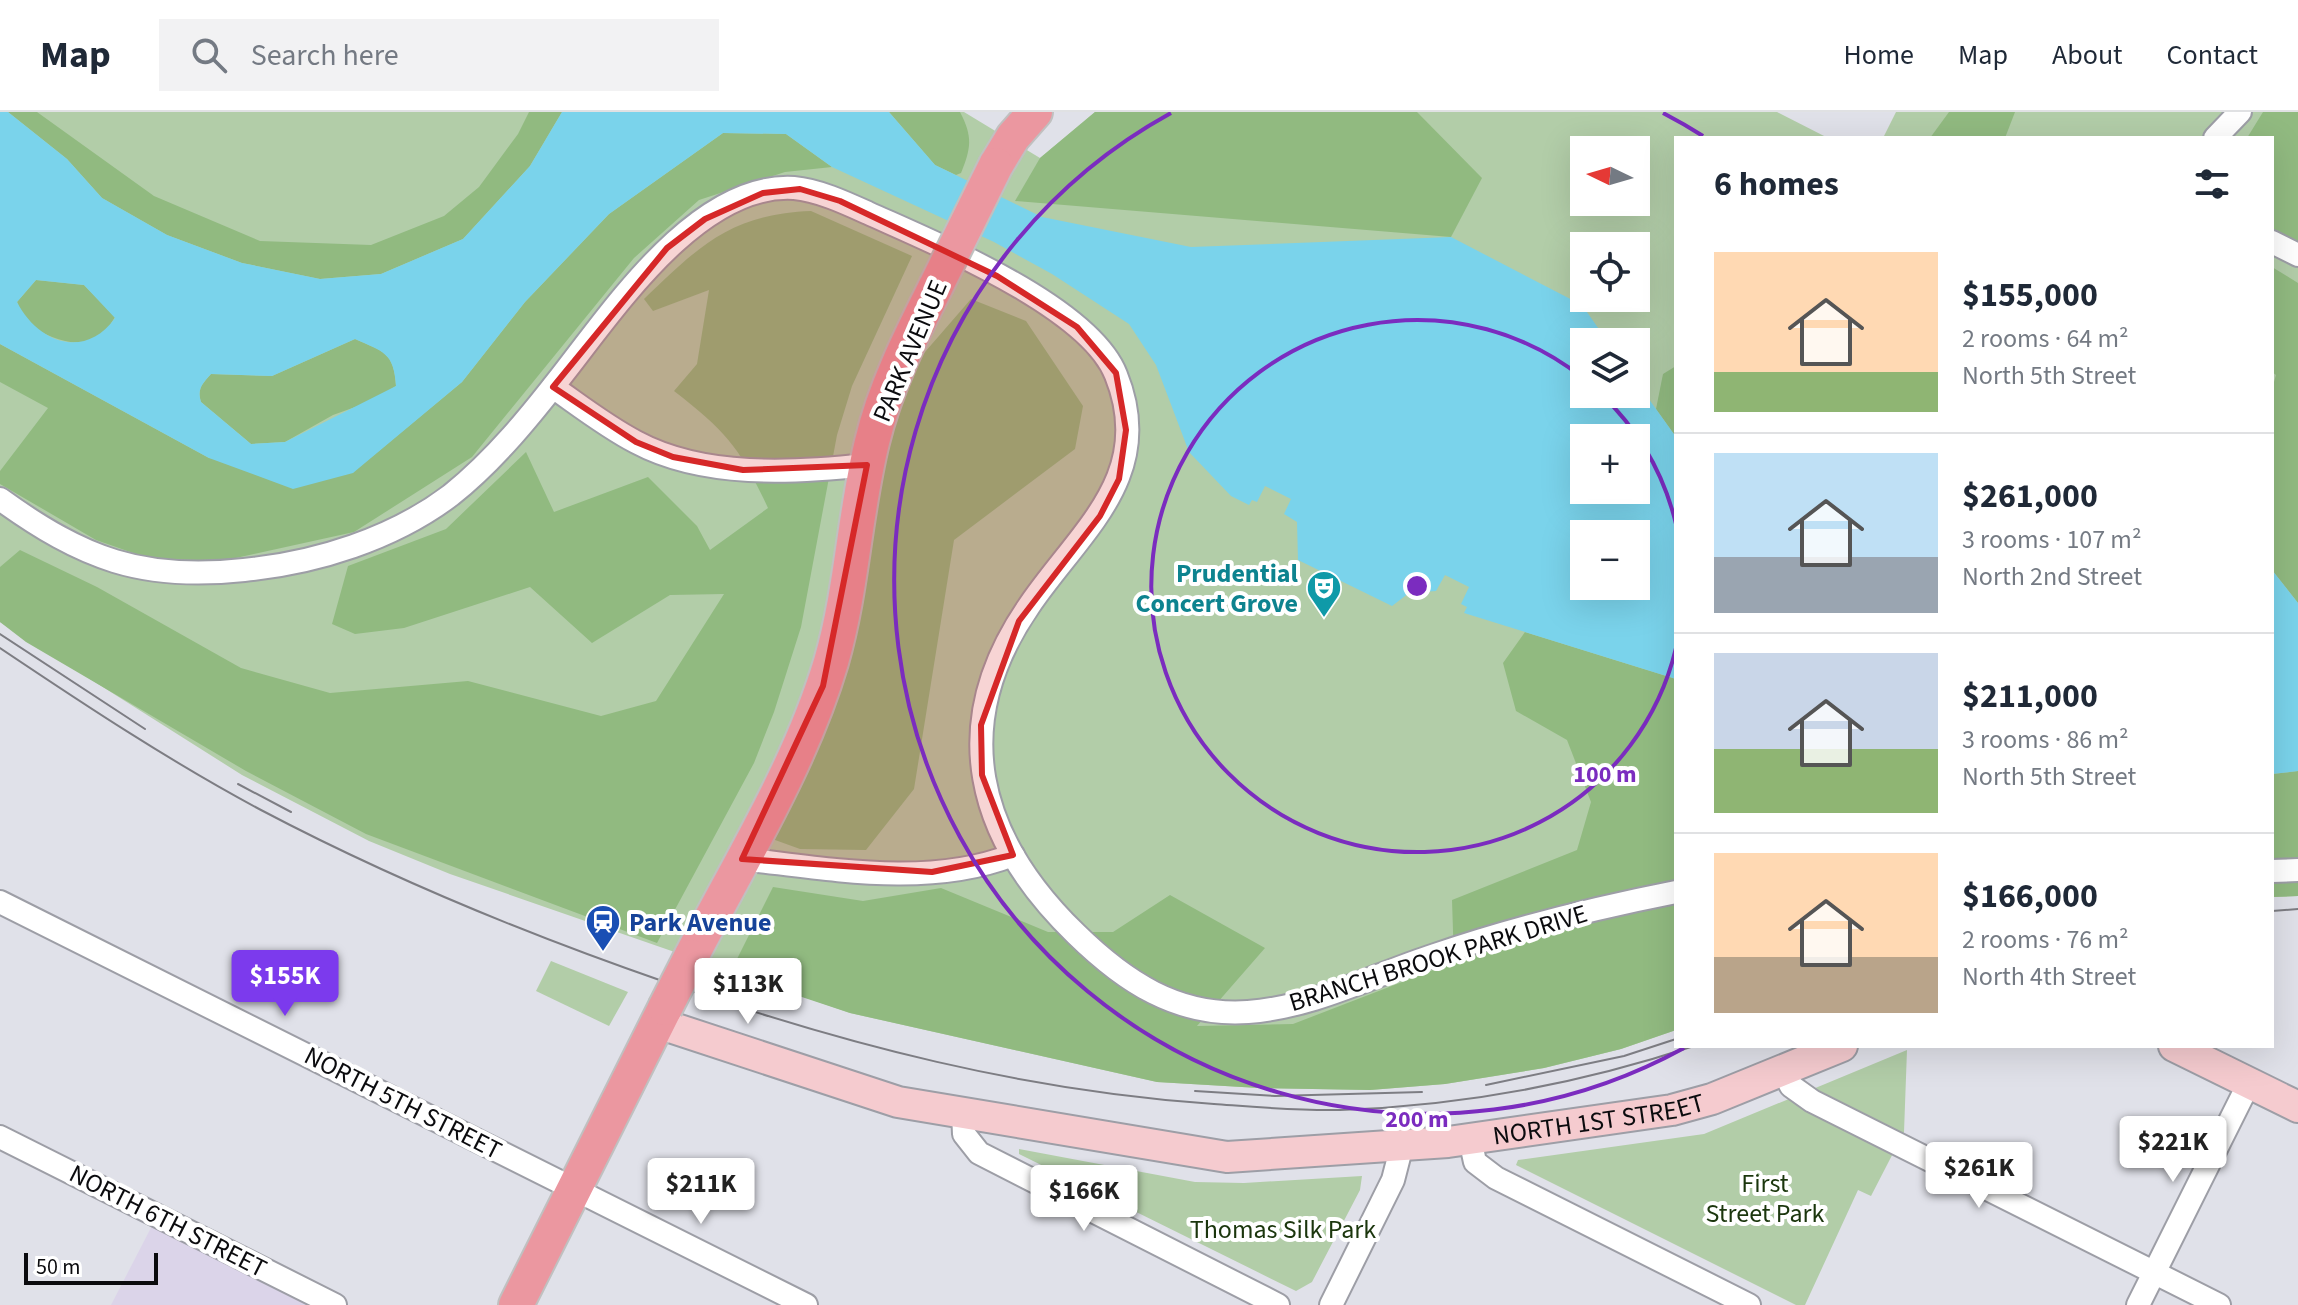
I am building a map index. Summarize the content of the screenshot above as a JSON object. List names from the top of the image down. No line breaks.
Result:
{"streets":{"main road":["PARK AVENUE","NORTH 1ST STREET"],"street":["BRANCH BROOK PARK DRIVE","NORTH 5TH STREET","NORTH 6TH STREET"]},"crossings":[["PARK AVENUE","NORTH 5TH STREET"],["PARK AVENUE","NORTH 1ST STREET"]],"parks":["First Street Park","Thomas Silk Park"],"places":{"theatre":["Prudential Concert Grove"],"station":["Park Avenue"]},"scale_bar":"50 m","north":"left","page":{"header":"Map","search":"Search here","nav":["Home","Map","About","Contact"],"map_buttons":["+","−"],"heading":"6 homes","list":[{"name":"$155,000","note":"2 rooms · 64 m² · North 5th Street"},{"name":"$261,000","note":"3 rooms · 107 m² · North 2nd Street"},{"name":"$211,000","note":"3 rooms · 86 m² · North 5th Street"},{"name":"$166,000","note":"2 rooms · 76 m² · North 4th Street"}],"price":["$155K","$113K","$221K","$261K","$211K","$166K"],"scale":"50 m"},"rings":["100 m","200 m"]}
